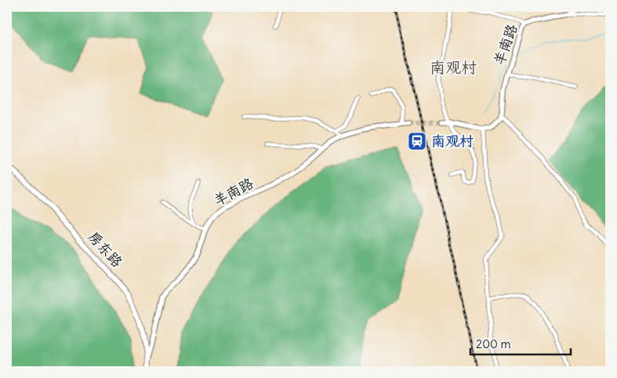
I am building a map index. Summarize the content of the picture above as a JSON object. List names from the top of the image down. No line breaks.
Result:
{"streets":{"main road":["房东路"],"street":["羊南路"]},"crossings":[["羊南路","房东路"]],"districts":["南观村"],"places":{"station":["南观村"]},"scale_bar":"200 m"}
